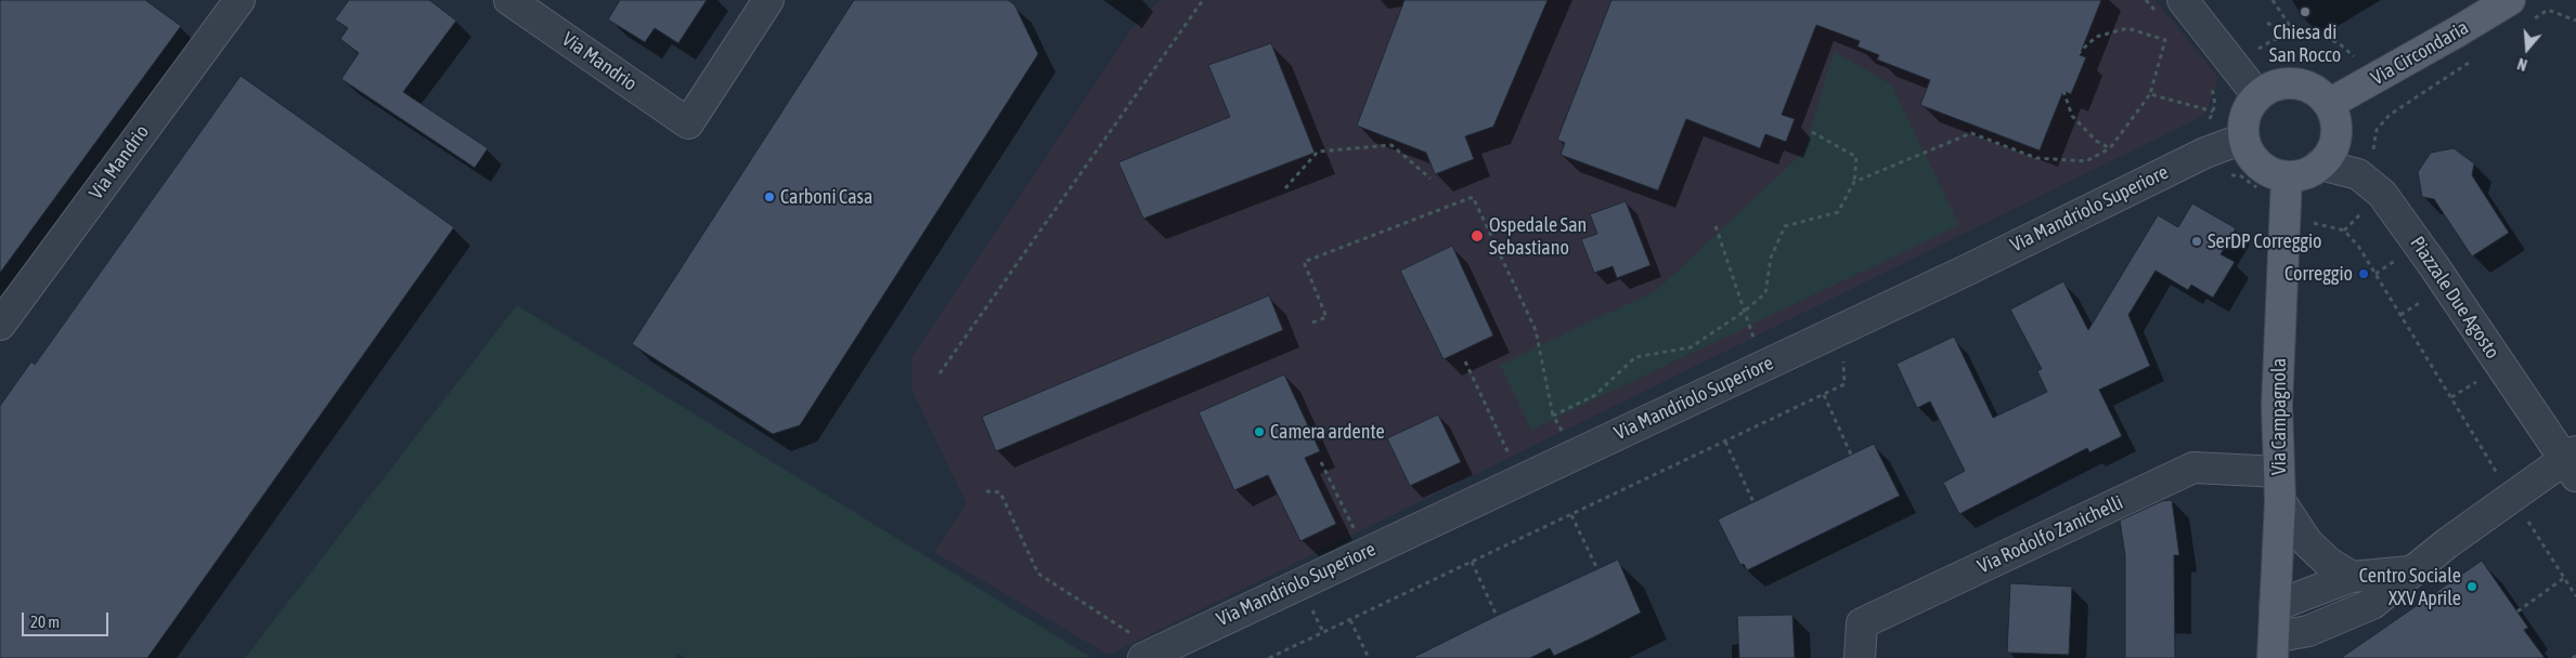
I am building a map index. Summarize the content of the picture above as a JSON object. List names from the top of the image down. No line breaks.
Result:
{"streets":{"main road":["Via Circondaria","Via Campagnola"],"street":["Via Mandrio","Via Mandriolo Superiore","Piazzale Due Agosto","Via Rodolfo Zanichelli"]},"crossings":[["Via Circondaria","Via Mandriolo Superiore"],["Via Circondaria","Piazzale Due Agosto"],["Via Circondaria","Via Campagnola"],["Via Mandriolo Superiore","Piazzale Due Agosto"],["Via Mandriolo Superiore","Via Campagnola"],["Piazzale Due Agosto","Via Campagnola"],["Via Campagnola","Via Rodolfo Zanichelli"]],"places":["Chiesa di San Rocco","Carboni Casa","Ospedale San Sebastiano","SerDP Correggio","Correggio","Camera ardente","Centro Sociale XXV Aprile"],"scale_bar":"20 m","north":"bottom"}
